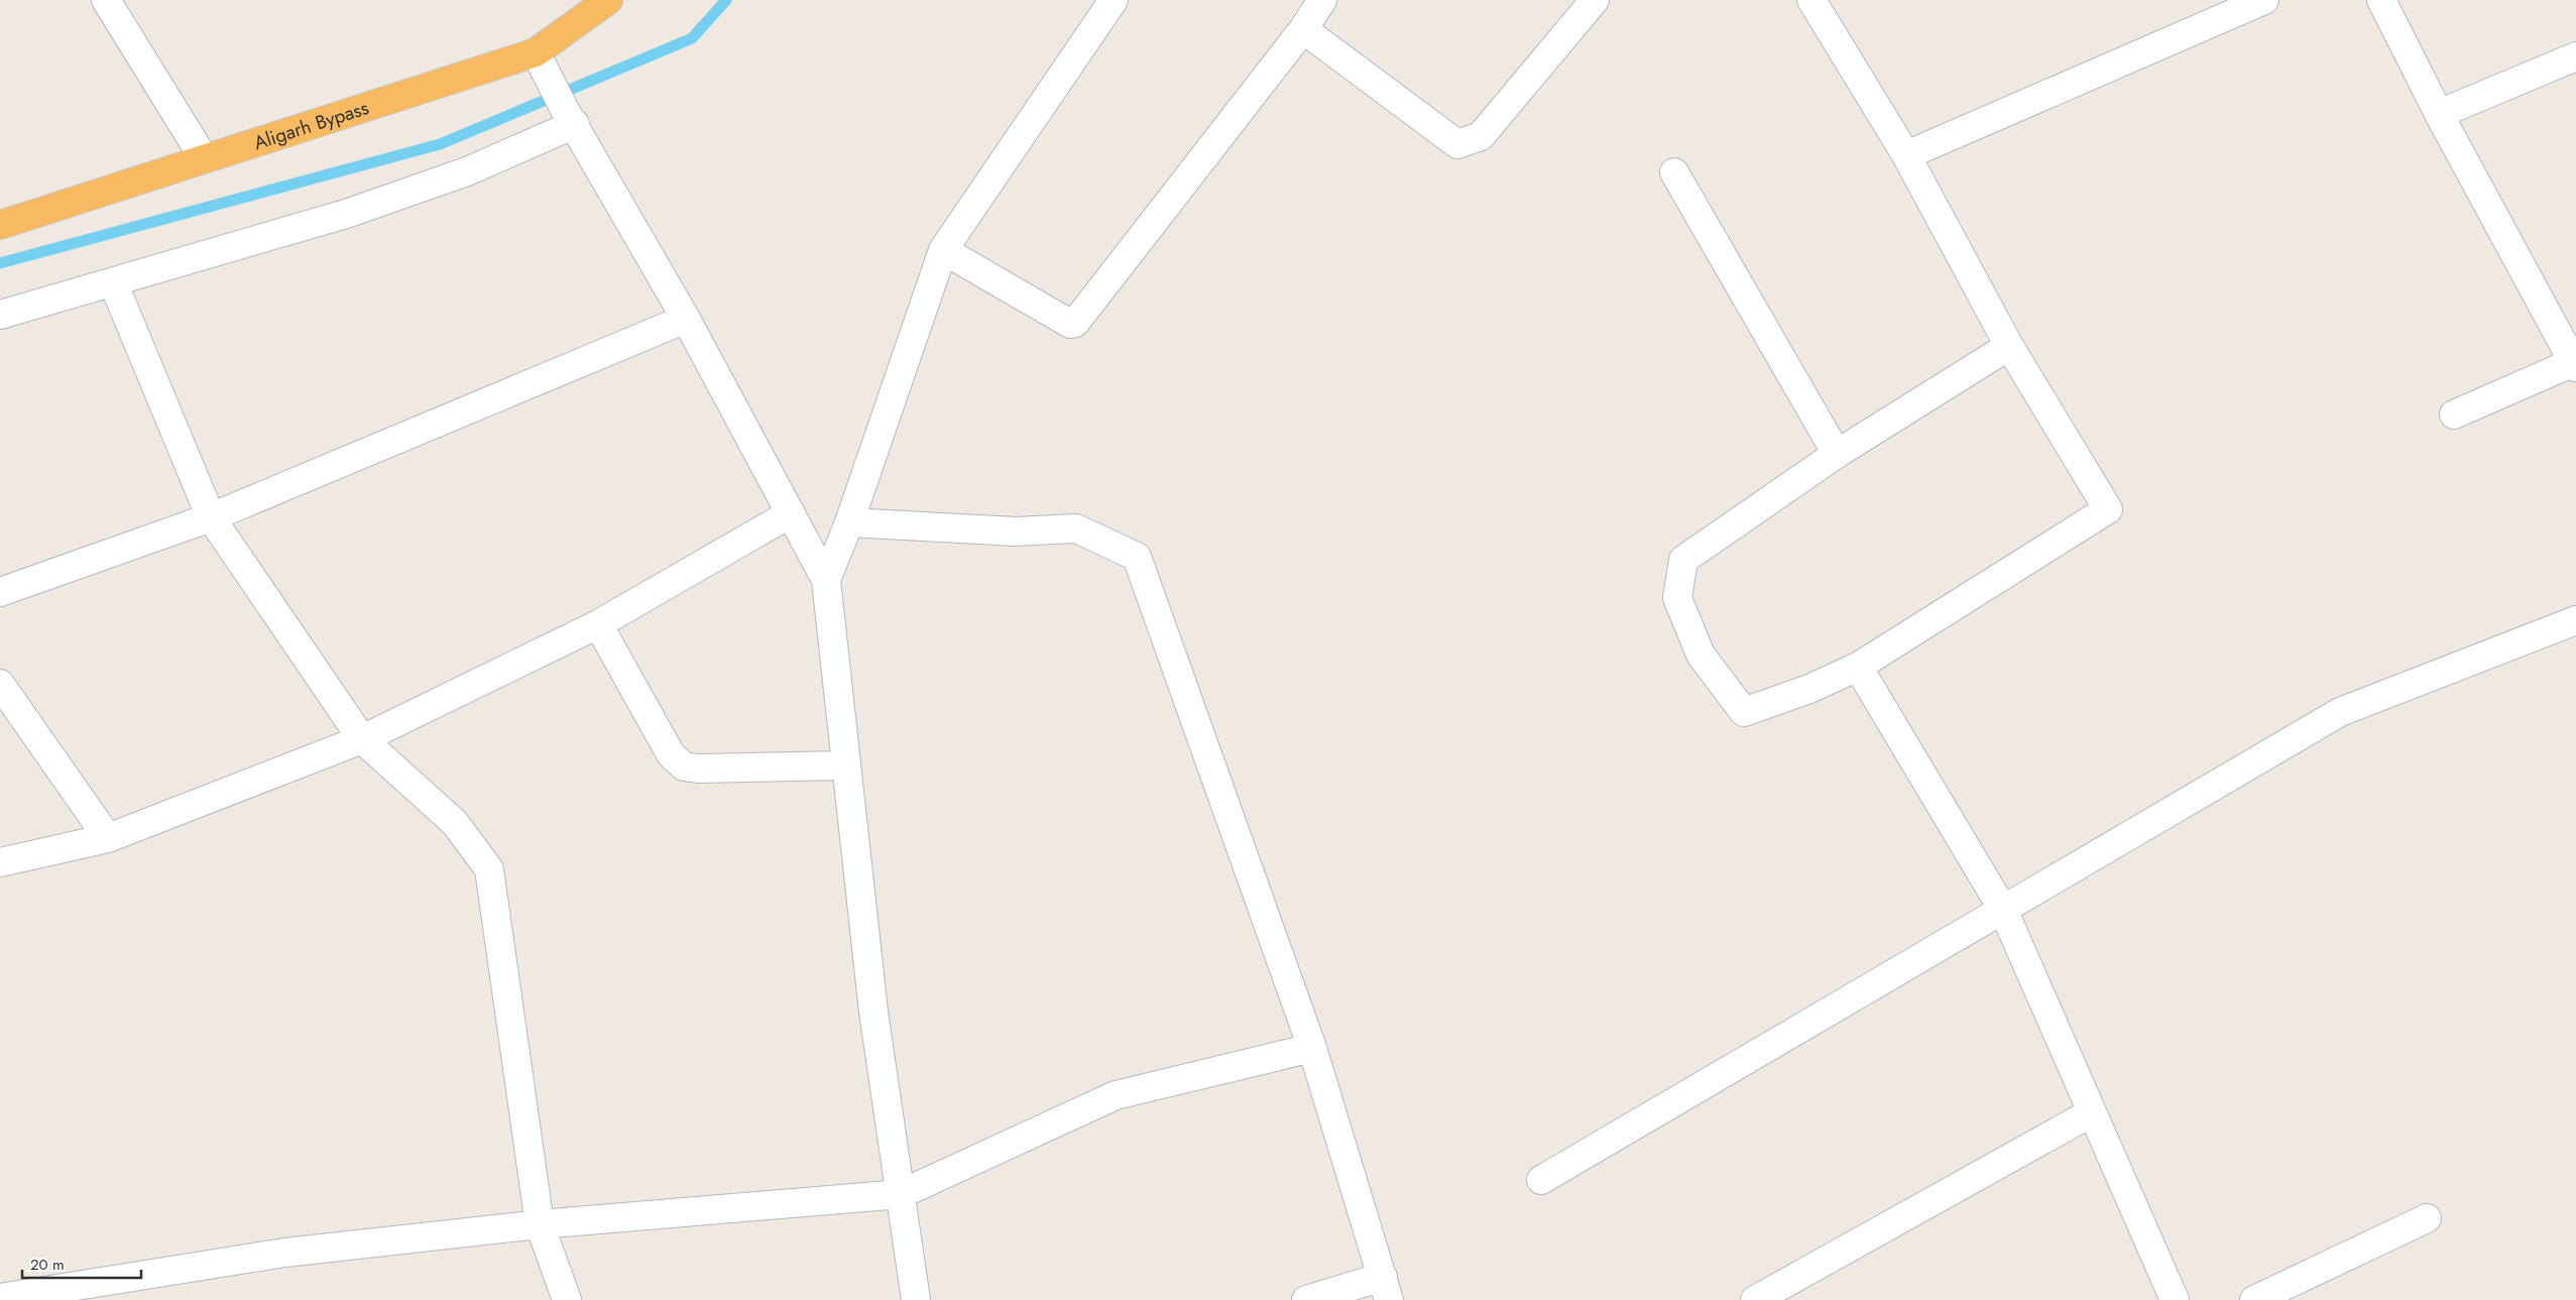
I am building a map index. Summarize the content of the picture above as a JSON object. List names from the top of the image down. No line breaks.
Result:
{"streets":{"highway":["Aligarh Bypass"]},"scale_bar":"20 m"}
